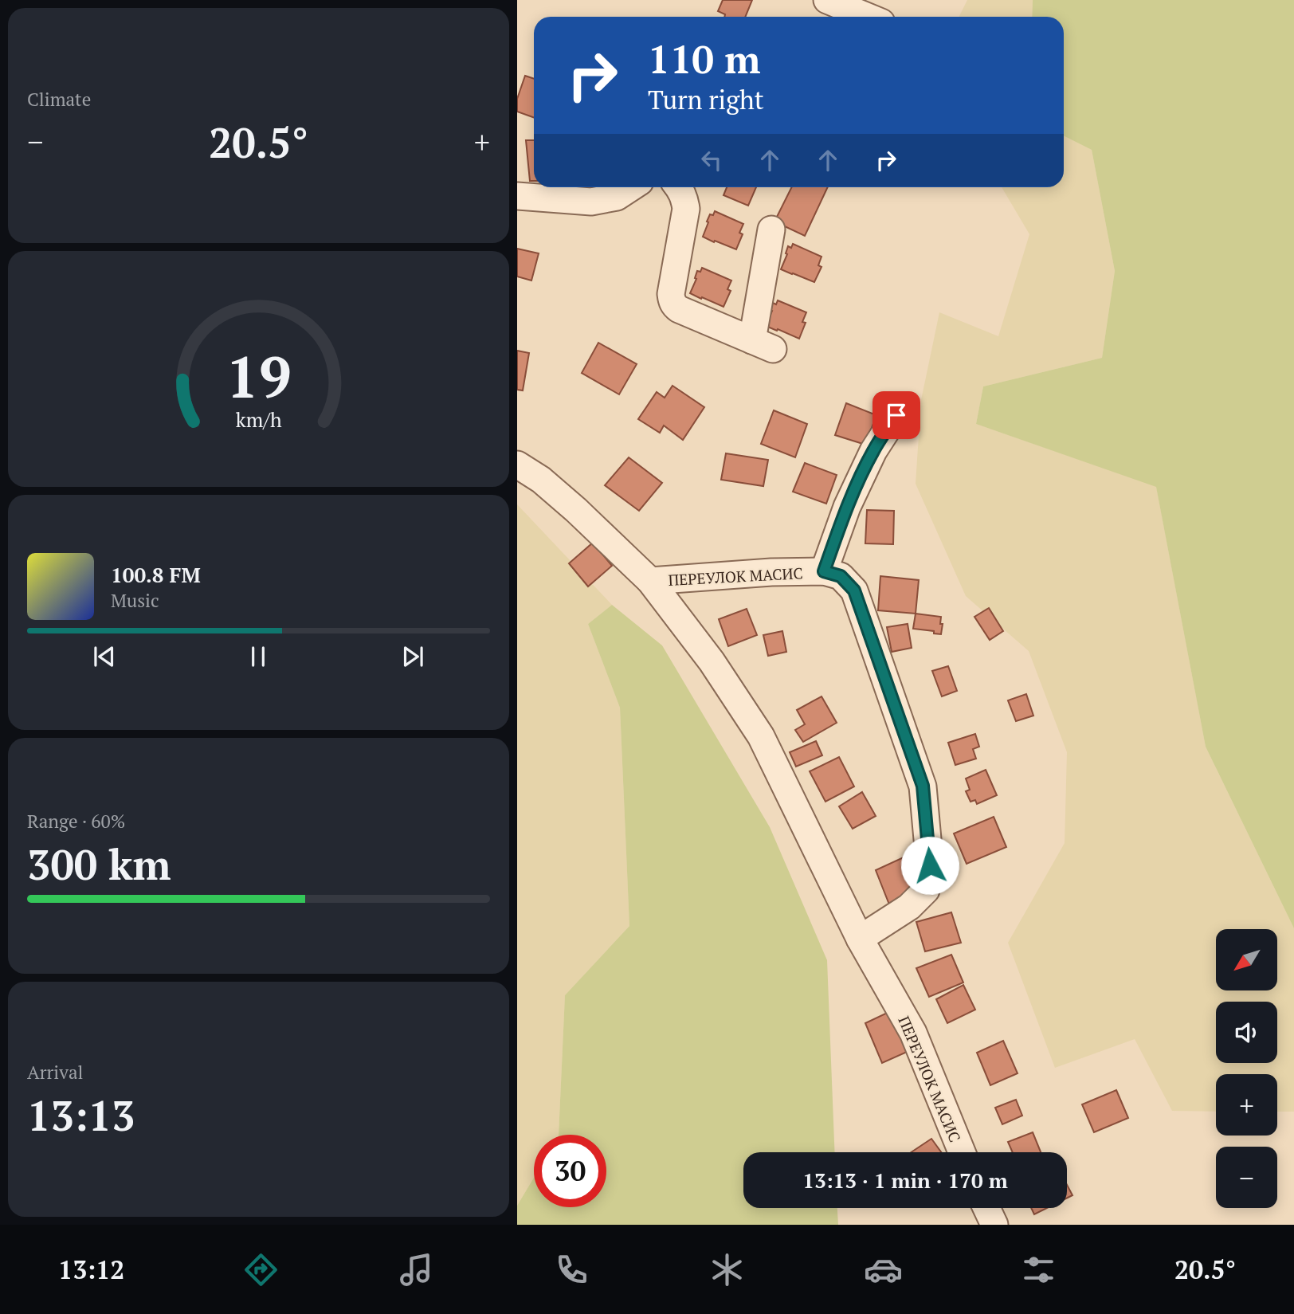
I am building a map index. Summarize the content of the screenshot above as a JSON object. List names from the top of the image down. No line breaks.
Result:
{"streets":{"street":["ПЕРЕУЛОК МАСИС"]},"north":"bottom left","page":{"tile":["Climate",["Range · 60%","300 km"],["Arrival","13:13"]],"turn":["110 m","Turn right"],"heat":["−","20.5°","+"],"song":["100.8 FM","Music"],"map_buttons":["+","−"],"limit":"30","trip":"13:13 · 1 min · 170 m","tabs":["13:12","20.5°"],"gauge":["19","km/h"]}}
